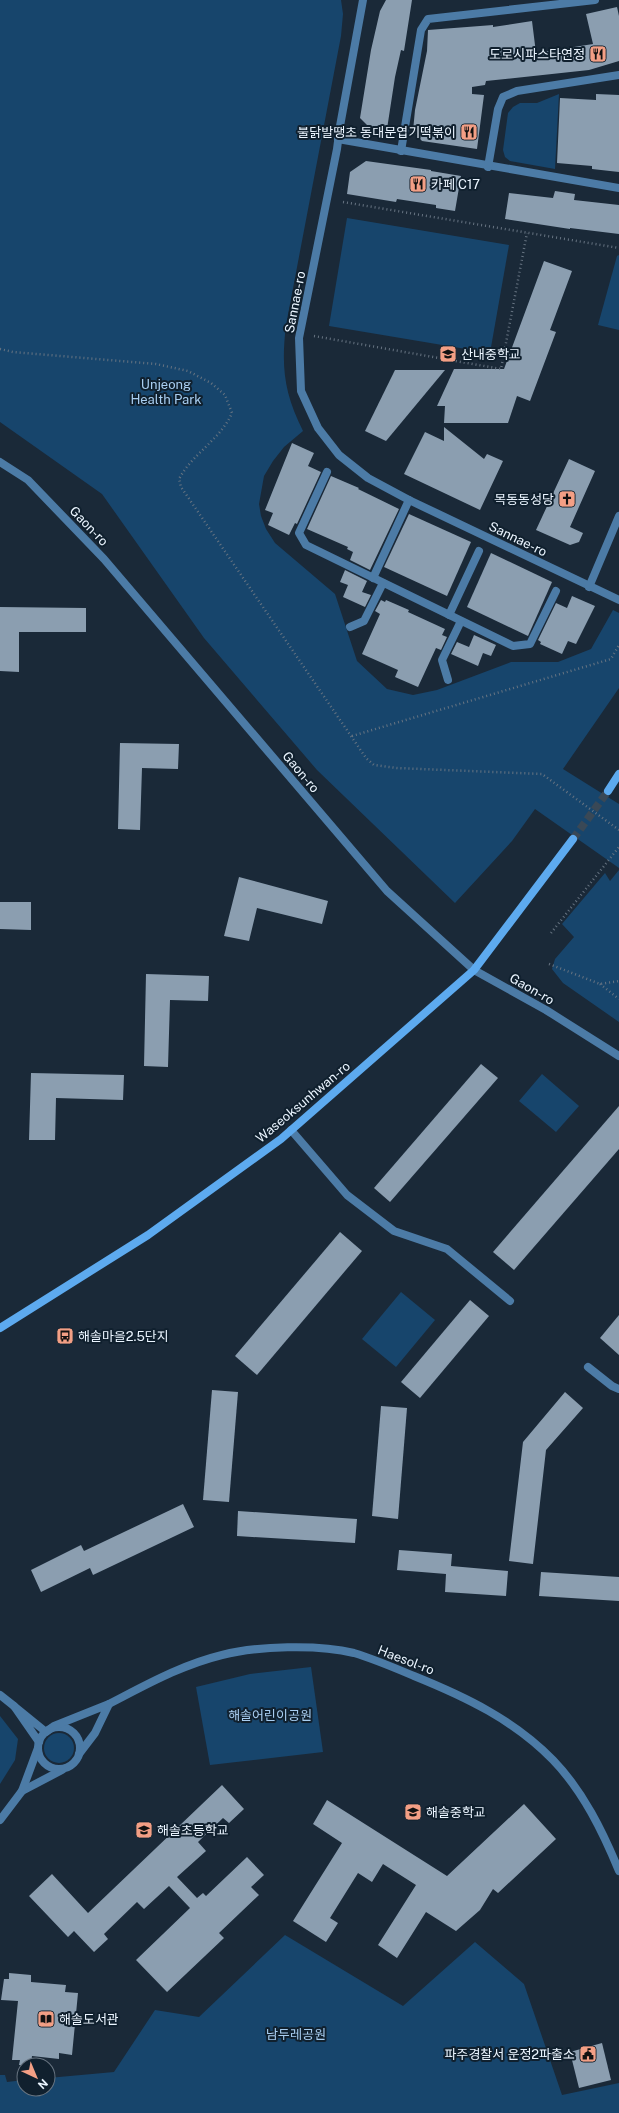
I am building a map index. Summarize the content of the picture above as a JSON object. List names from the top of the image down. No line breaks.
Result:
{"streets":{"street":["Sannae-ro","Gaon-ro","Waseoksunhwan-ro","Haesol-ro"]},"crossings":[["Gaon-ro","Waseoksunhwan-ro"]],"parks":["Unjeong Health Park","해솔어린이공원","남두레공원"],"places":{"restaurant":["도로시파스타연정","불닭발땡초 동대문엽기떡볶이","카페 C17"],"school or university":["산내중학교","해솔중학교","해솔초등학교"],"church":["목동동성당"],"bus stop":["해솔마을2.5단지"],"library":["해솔도서관"],"public building":["파주경찰서 운정2파출소"]},"north":"bottom right"}
